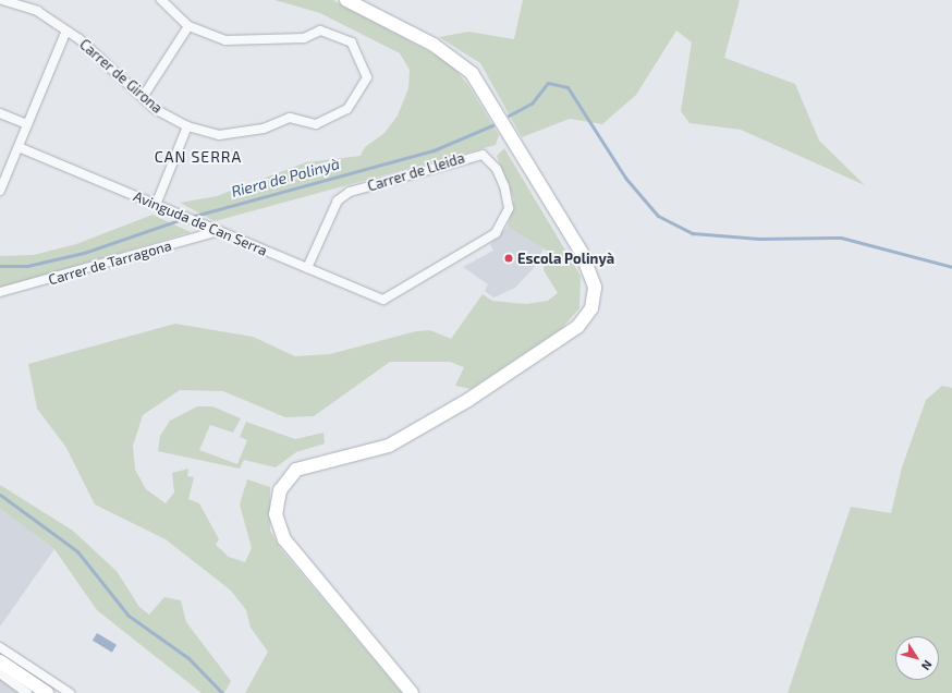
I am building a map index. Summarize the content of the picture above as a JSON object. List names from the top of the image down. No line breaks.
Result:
{"streets":{"street":["Carrer de Girona","Carrer de Lleida","Avinguda de Can Serra","Carrer de Tarragona"]},"crossings":[["Carrer de Lleida","Avinguda de Can Serra"],["Avinguda de Can Serra","Carrer de Tarragona"]],"districts":["CAN SERRA"],"water":["Riera de Polinyà"],"places":["Escola Polinyà"],"north":"bottom right"}
